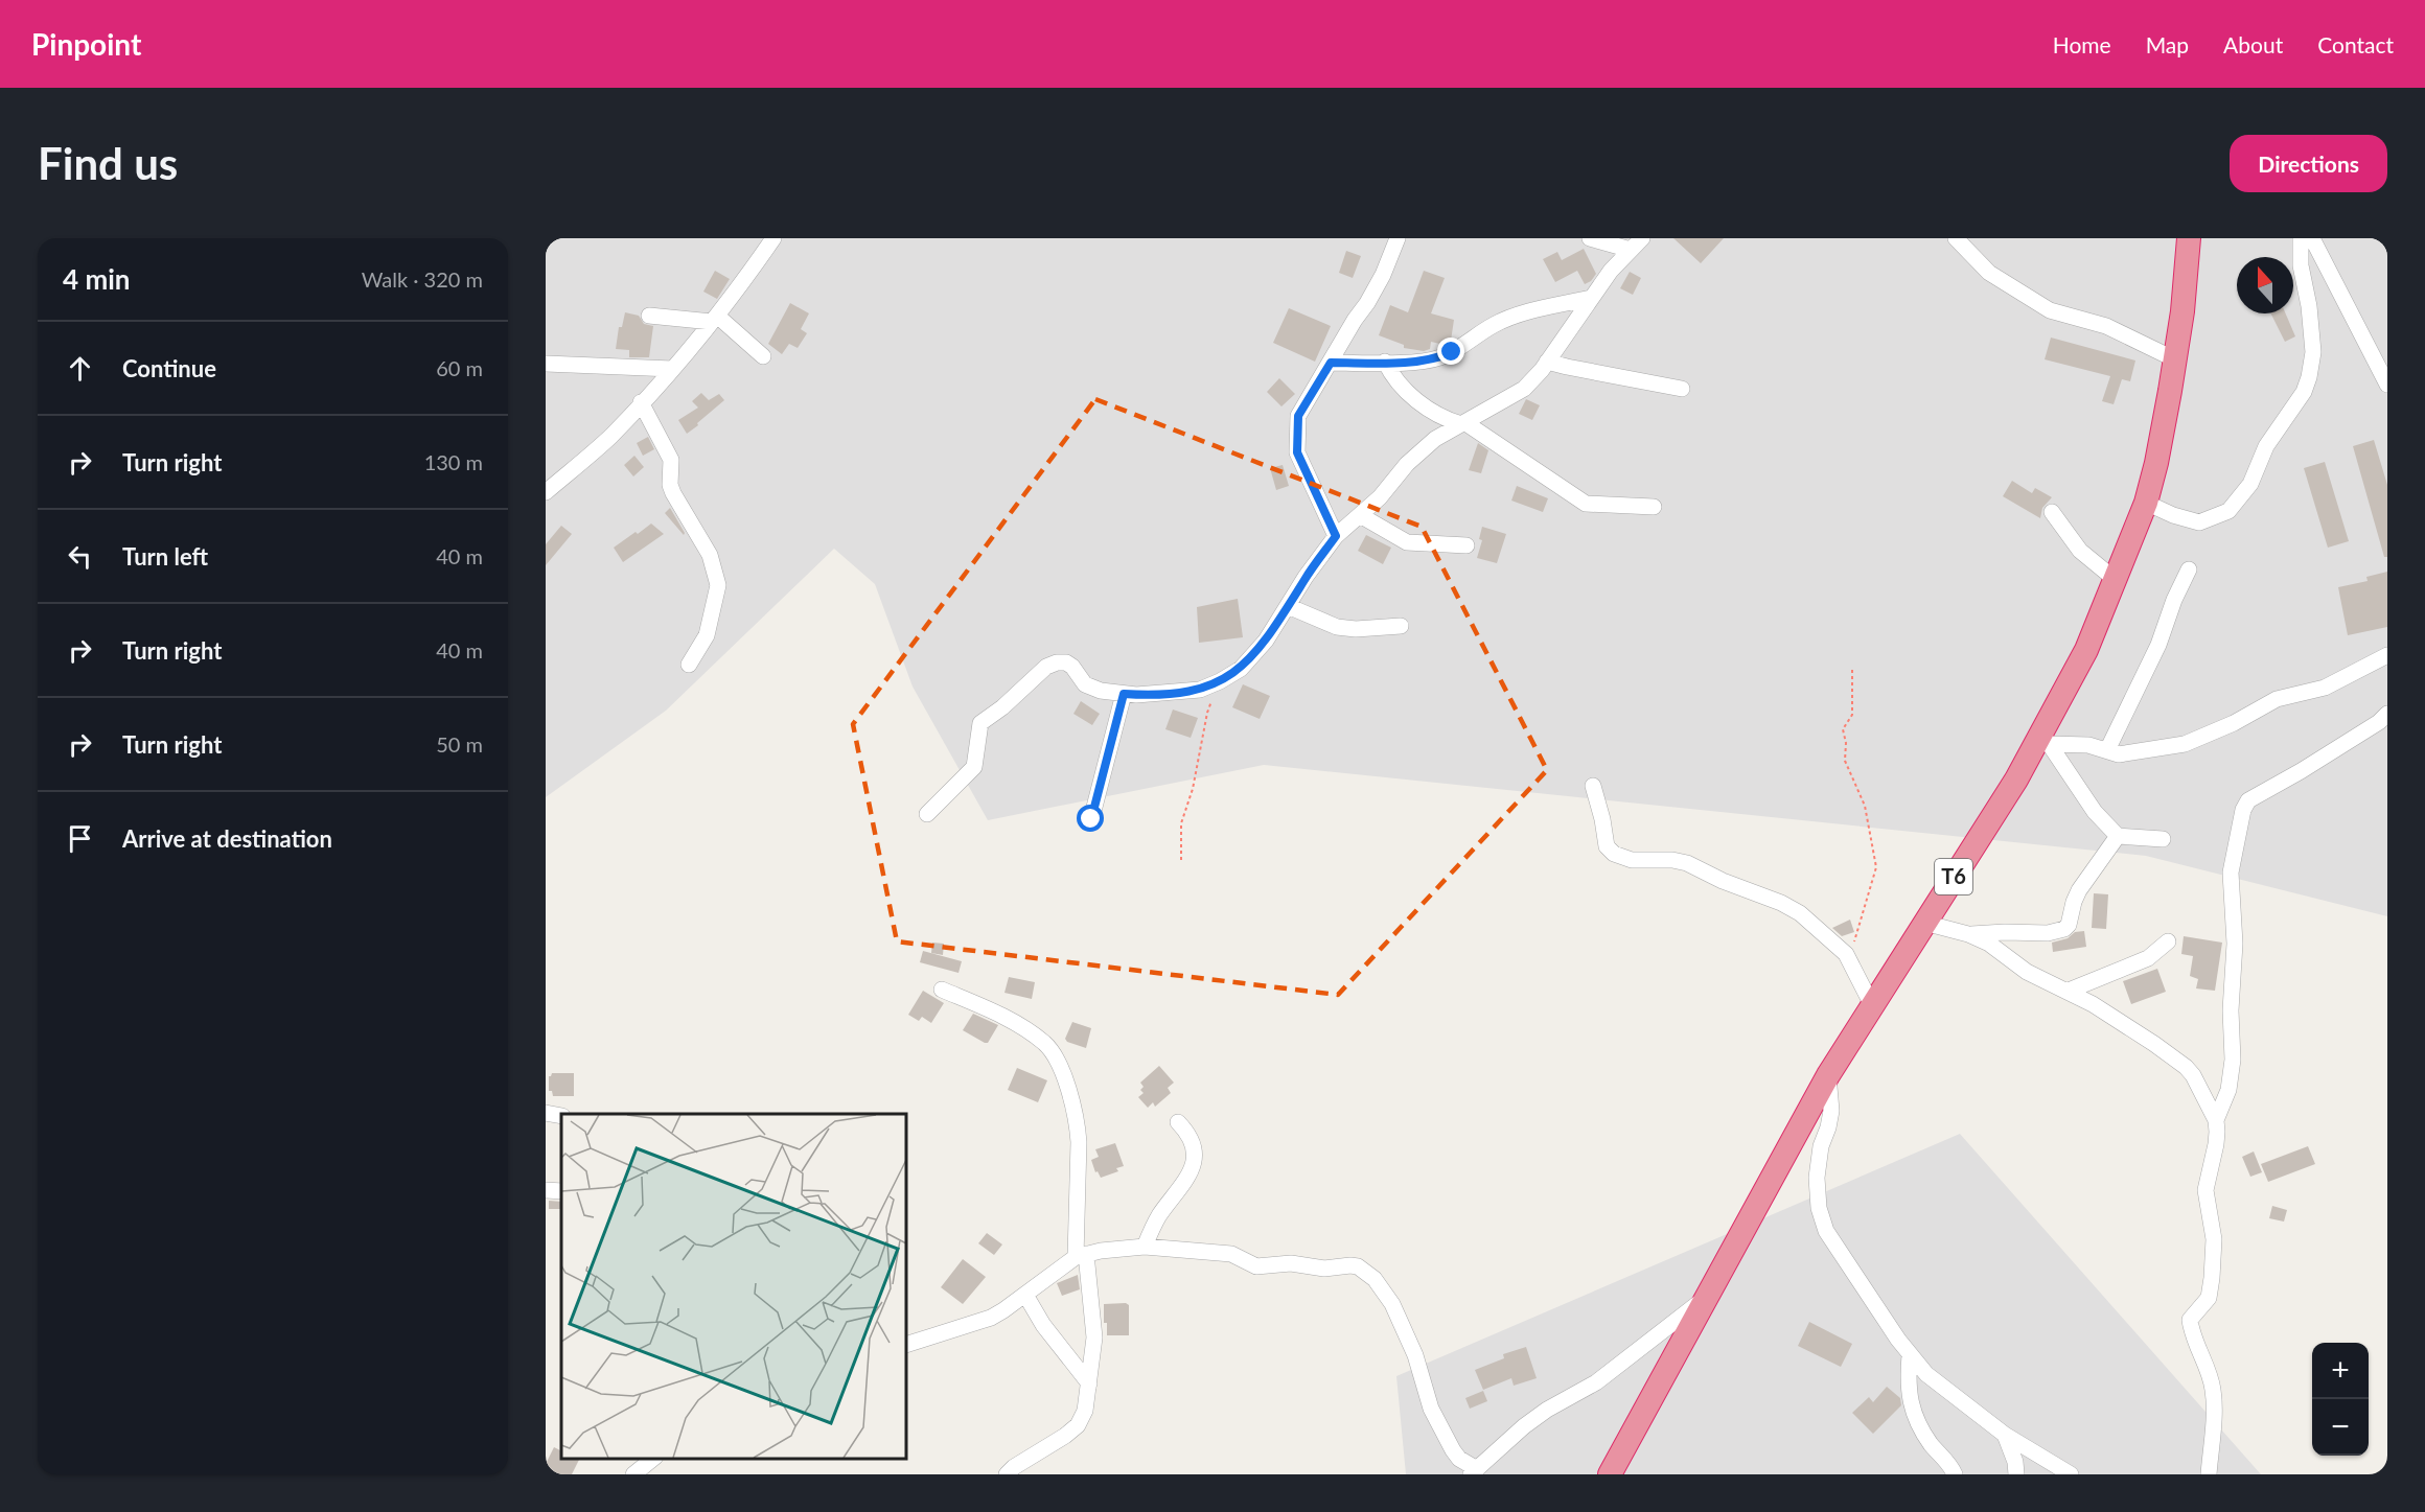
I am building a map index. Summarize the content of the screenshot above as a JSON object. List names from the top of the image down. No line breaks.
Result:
{"streets":{"highway":["T6"]},"north":"top","page":{"header":"Pinpoint","nav":["Home","Map","About","Contact"],"buttons":"Directions","title":"Find us","heading":["4 min","Walk · 320 m"],"list":[["Continue","60 m"],["Turn right","130 m"],["Turn left","40 m"],["Turn right","40 m"],["Turn right","50 m"],"Arrive at destination"],"map_buttons":["+","−"]}}
